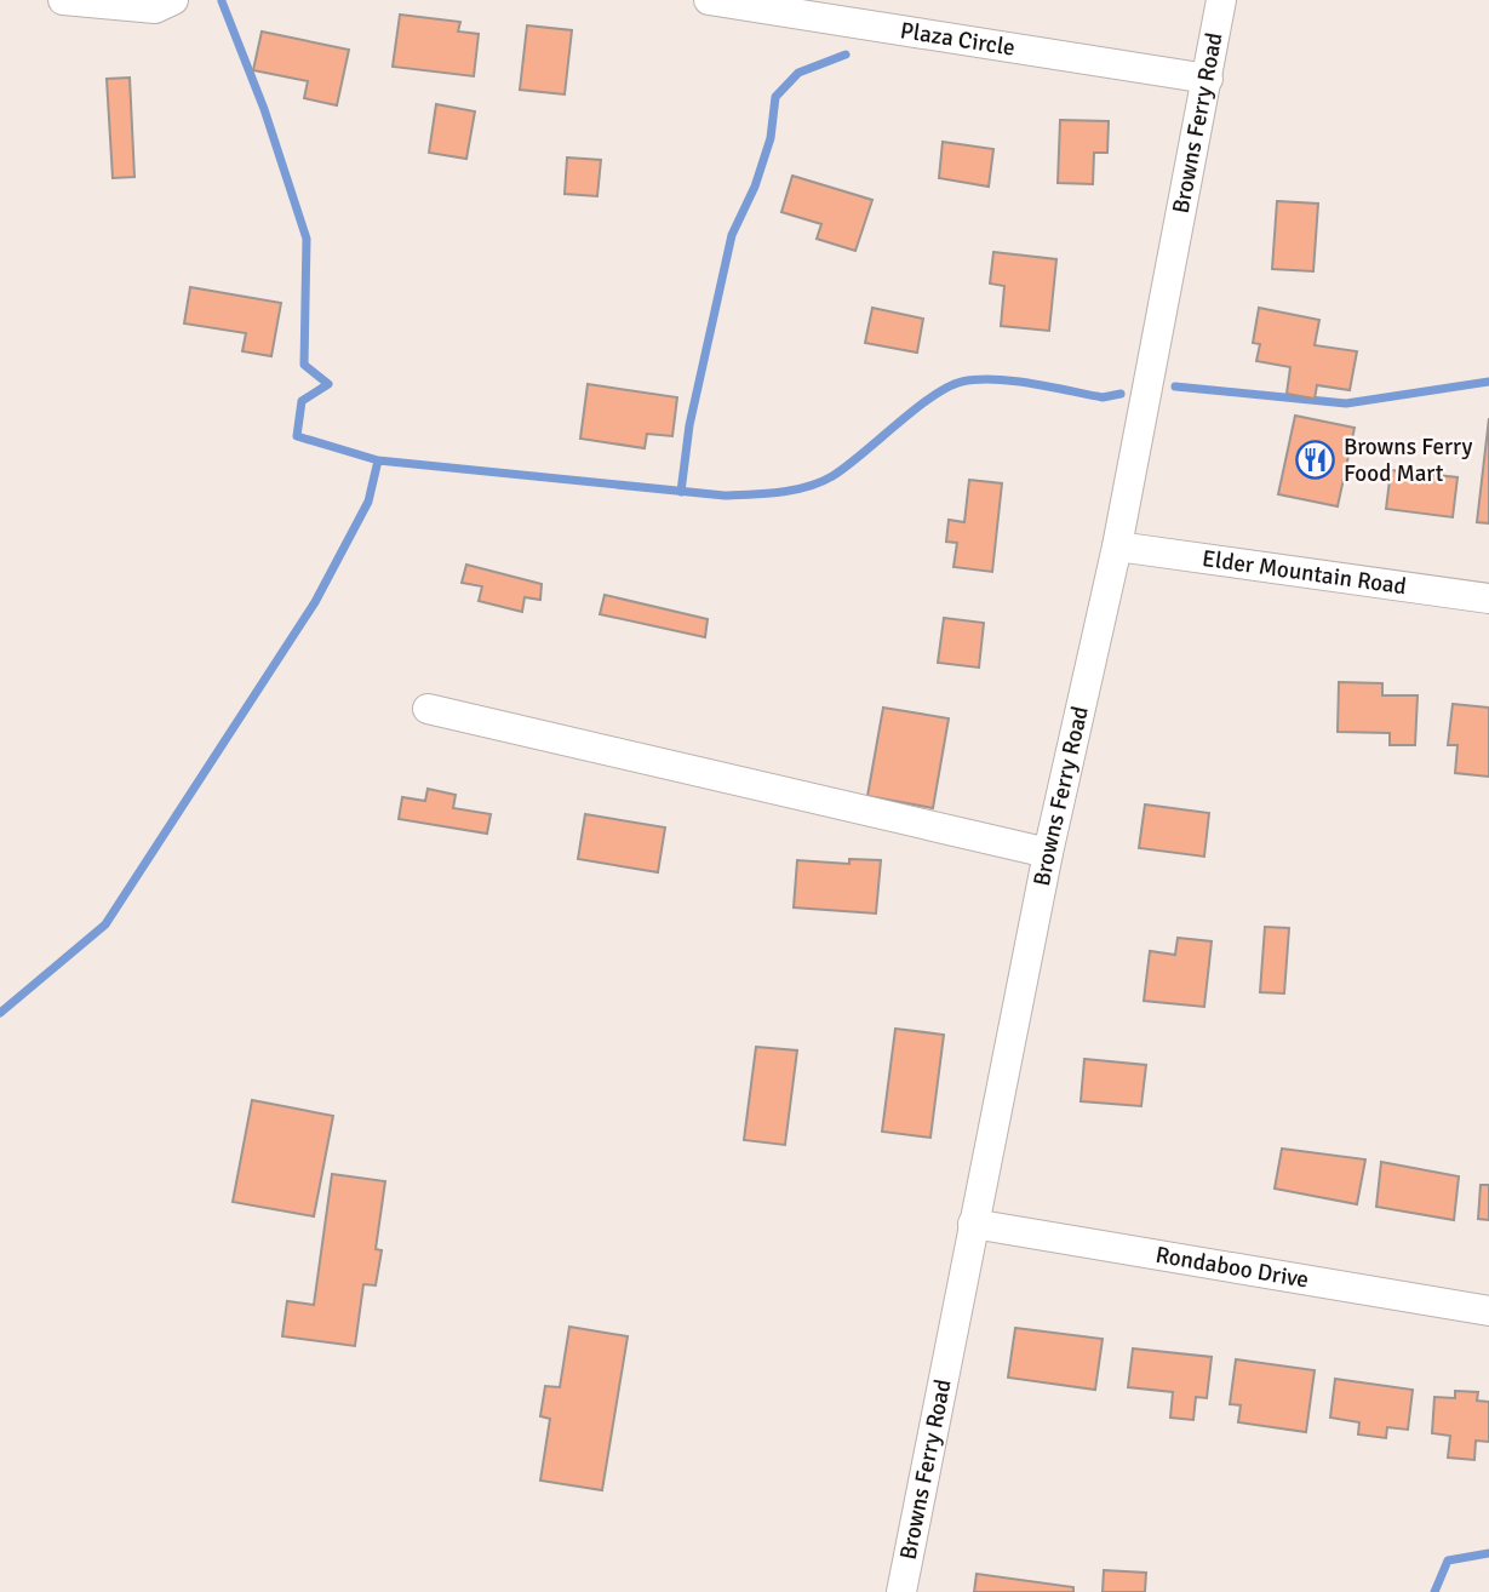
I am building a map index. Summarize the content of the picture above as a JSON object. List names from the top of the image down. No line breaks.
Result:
{"streets":{"street":["Plaza Circle","Browns Ferry Road","Elder Mountain Road","Rondaboo Drive"]},"crossings":[["Plaza Circle","Browns Ferry Road"],["Browns Ferry Road","Elder Mountain Road"],["Browns Ferry Road","Rondaboo Drive"]],"places":{"restaurant":["Browns Ferry Food Mart"]}}
